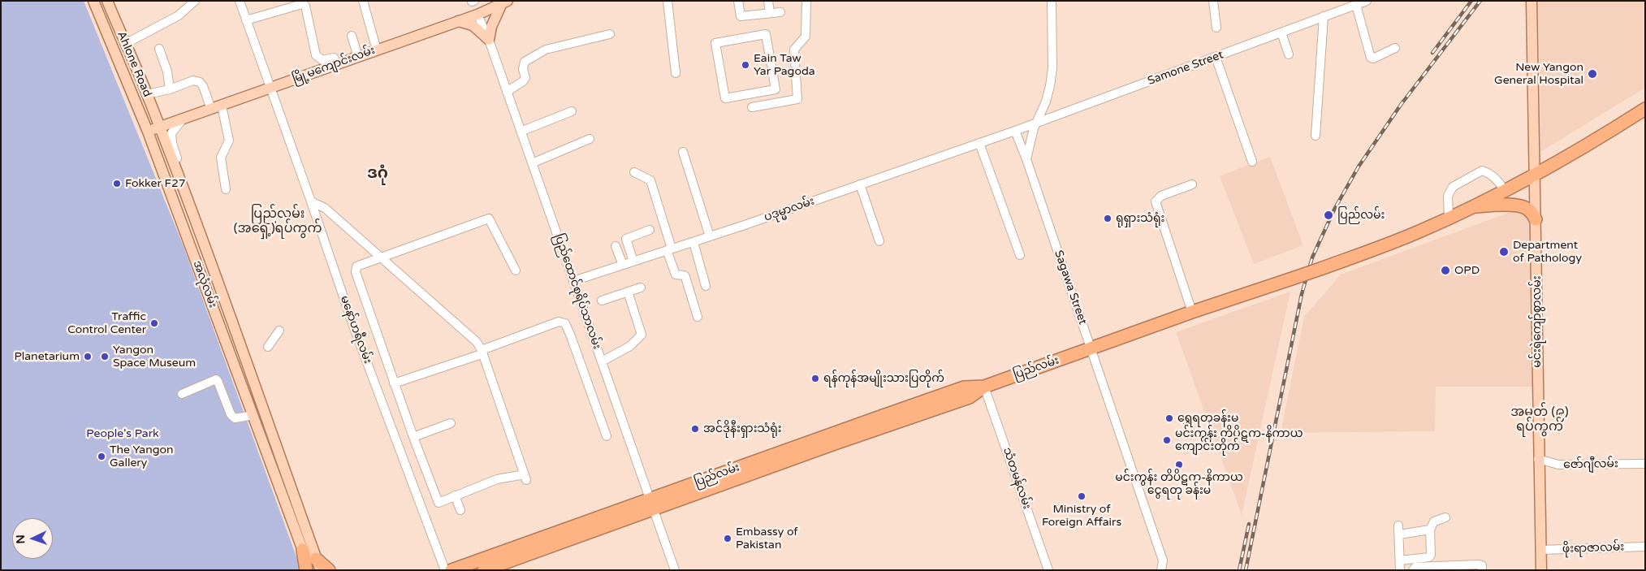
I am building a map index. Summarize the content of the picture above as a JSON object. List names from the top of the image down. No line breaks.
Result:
{"streets":{"highway":["ပြည်လမ်း"],"main road":["Ahlone Road","မြို့မကျောင်းလမ်း","အလုံလမ်း","မင်းရဲကျော်စွာလမ်း"],"street":["Samone Street","ပဒုမ္မာလမ်း","Sagawa Street","ပြည်ထောင်စုရိပ်သာလမ်း","မနော်ဟရီလမ်း","ဇော်ဂျီလမ်း","သံတမန်လမ်း","ဖိုးရာဇာလမ်း"]},"crossings":[["Ahlone Road","မြို့မကျောင်းလမ်း"],["Ahlone Road","အလုံလမ်း"],["မြို့မကျောင်းလမ်း","အလုံလမ်း"],["မြို့မကျောင်းလမ်း","ပြည်ထောင်စုရိပ်သာလမ်း"],["မြို့မကျောင်းလမ်း","မနော်ဟရီလမ်း"],["Samone Street","ပဒုမ္မာလမ်း"],["Samone Street","Sagawa Street"],["ပဒုမ္မာလမ်း","ပြည်ထောင်စုရိပ်သာလမ်း"],["Sagawa Street","ပြည်လမ်း"],["ပြည်ထောင်စုရိပ်သာလမ်း","ပြည်လမ်း"],["မင်းရဲကျော်စွာလမ်း","ပြည်လမ်း"],["မင်းရဲကျော်စွာလမ်း","ဇော်ဂျီလမ်း"],["မင်းရဲကျော်စွာလမ်း","ဖိုးရာဇာလမ်း"],["ပြည်လမ်း","သံတမန်လမ်း"]],"districts":["ဒဂုံ","ပြည်လမ်း (အရှေ့)ရပ်ကွက်","အမှတ် (၉) ရပ်ကွက်"],"parks":["People's Park"],"places":["Eain Taw Yar Pagoda","New Yangon General Hospital","Fokker F27","ပြည်လမ်း","ရုရှားသံရုံး","Department of Pathology","OPD","Traffic Control Center","Planetarium","Yangon Space Museum","ရန်ကုန်အမျိုးသားပြတိုက်","ရွှေရတုခန်းမ","အင်ဒိုနီးရှားသံရုံး","မင်းကွန်း တိပိဋက-နိကာယ ကျောင်းတိုက်","The Yangon Gallery","မင်းကွန်း တိပိဋက-နိကာယ ငွေရတု ခန်းမ","Ministry of Foreign Affairs","Embassy of Pakistan"],"north":"left"}
